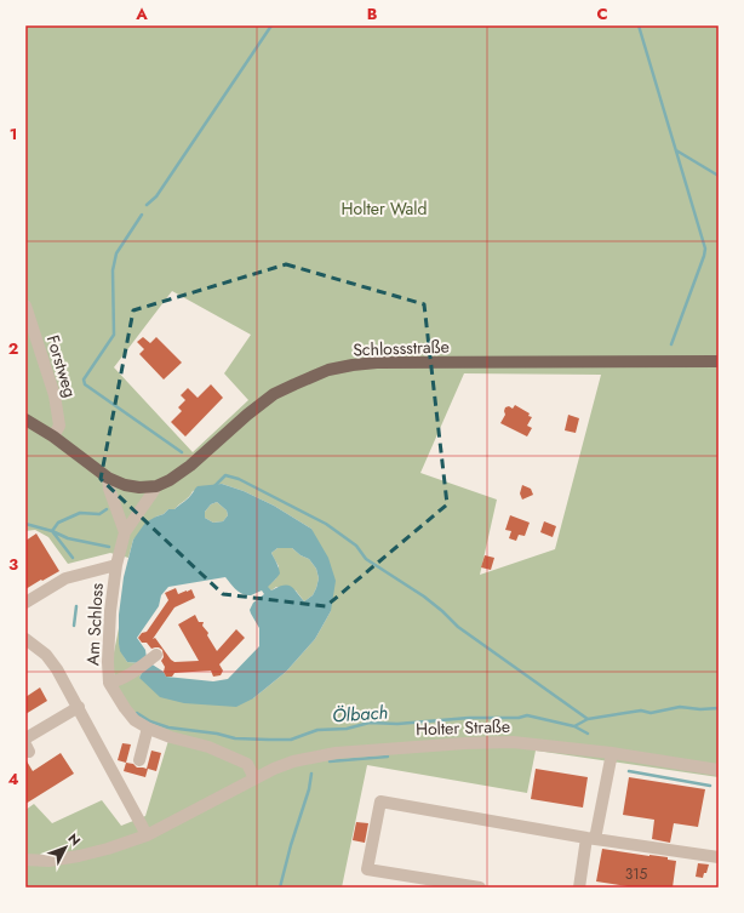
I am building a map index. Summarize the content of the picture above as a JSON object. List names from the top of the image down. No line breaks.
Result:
{"streets":{"main road":["Schlossstraße"],"street":["Forstweg","Am Schloss","Holter Straße"]},"crossings":[["Schlossstraße","Forstweg"],["Schlossstraße","Am Schloss"],["Am Schloss","Holter Straße"]],"water":["Ölbach"],"parks":["Holter Wald"],"house_numbers":["315"],"north":"top right","grid":{"columns":["A","B","C"],"rows":["1","2","3","4"]}}
